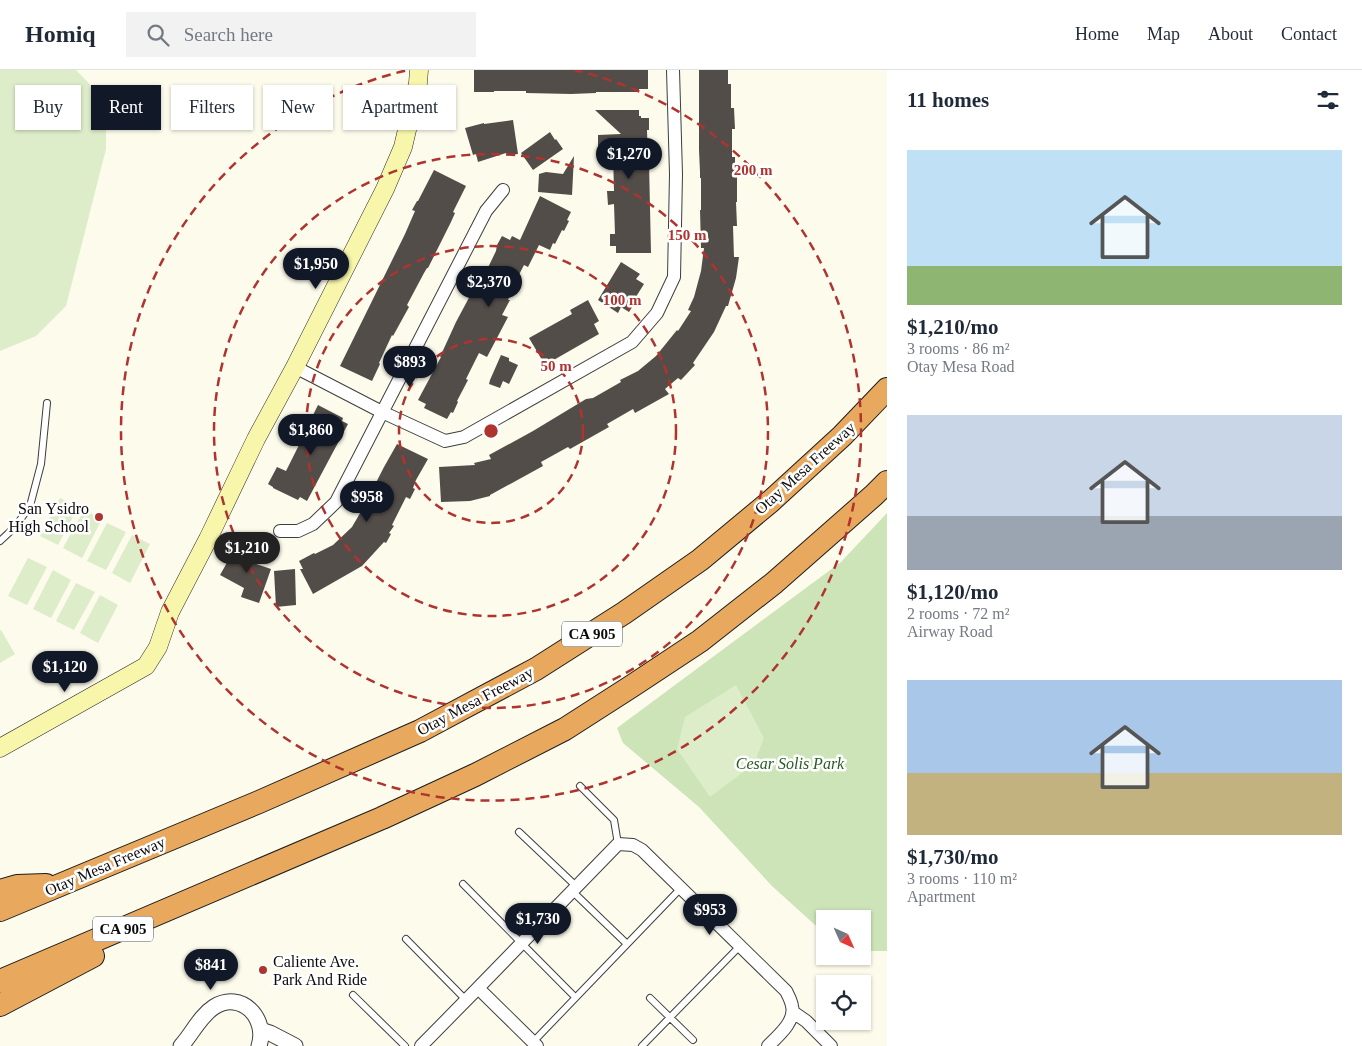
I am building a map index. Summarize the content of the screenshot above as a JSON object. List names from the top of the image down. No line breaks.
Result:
{"streets":{"highway":["Otay Mesa Freeway","CA 905"]},"parks":["Cesar Solis Park"],"places":["San Ysidro High School","Caliente Ave. Park And Ride"],"north":"bottom right","page":{"header":"Homiq","search":"Search here","nav":["Home","Map","About","Contact"],"heading":"11 homes","chip":["Buy","Rent","Filters","New","Apartment"],"list":[{"name":"$1,210/mo","note":"3 rooms · 86 m² · Otay Mesa Road"},{"name":"$1,120/mo","note":"2 rooms · 72 m² · Airway Road"},{"name":"$1,730/mo","note":"3 rooms · 110 m² · Apartment"}],"price":["$1,270","$1,950","$2,370","$893","$1,860","$958","$1,210","$1,120","$953","$1,730","$841"]},"rings":["200 m","150 m","100 m","50 m"]}
